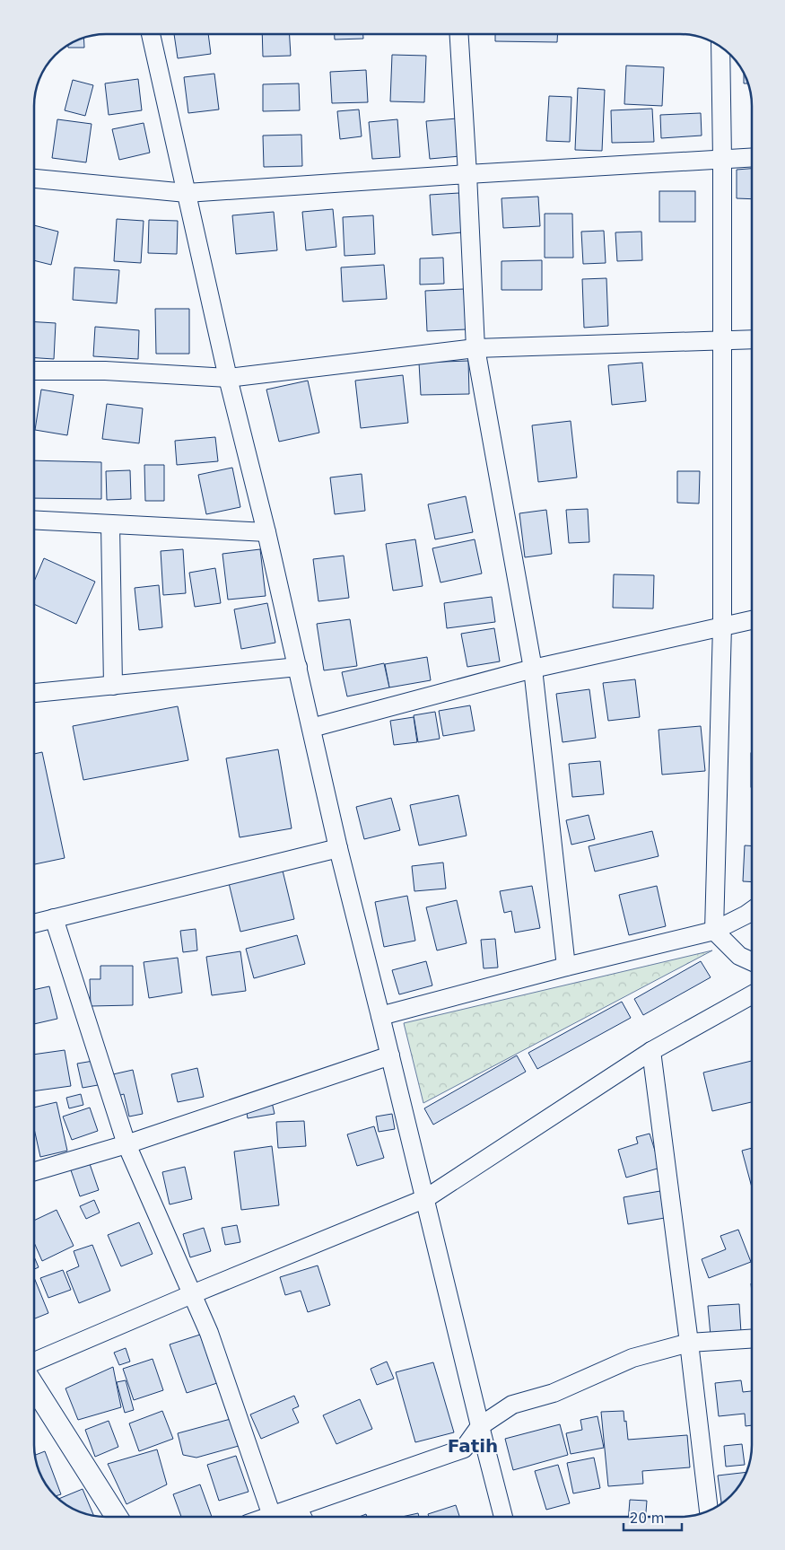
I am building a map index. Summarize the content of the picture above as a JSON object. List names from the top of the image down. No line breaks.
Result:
{"districts":["Fatih"],"scale_bar":"20 m"}
